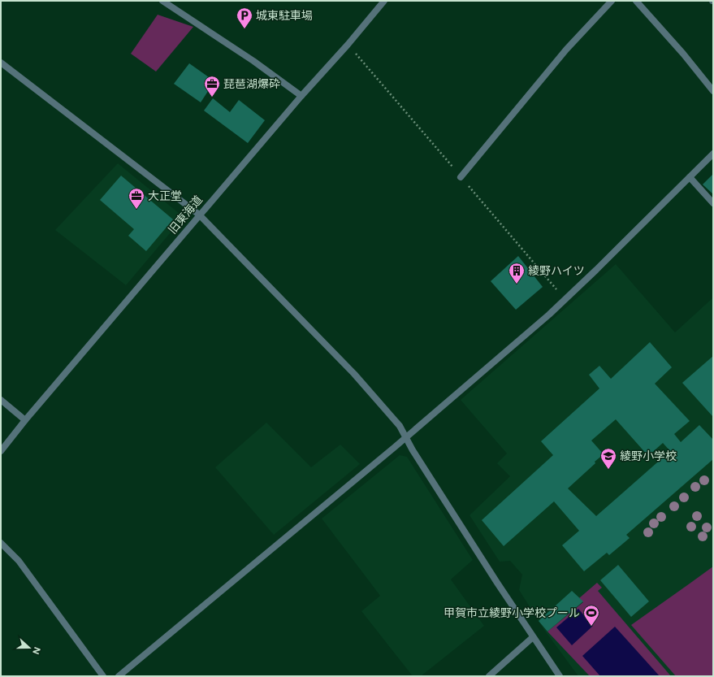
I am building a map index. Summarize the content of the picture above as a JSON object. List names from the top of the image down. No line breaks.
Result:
{"streets":{"street":["旧東海道"]},"places":{"parking":["城東駐車場"],"office":["琵琶湖爆砕","大正堂"],"building":["綾野ハイツ"],"school or university":["綾野小学校"],"sports":["甲賀市立綾野小学校プール"]},"north":"right"}
